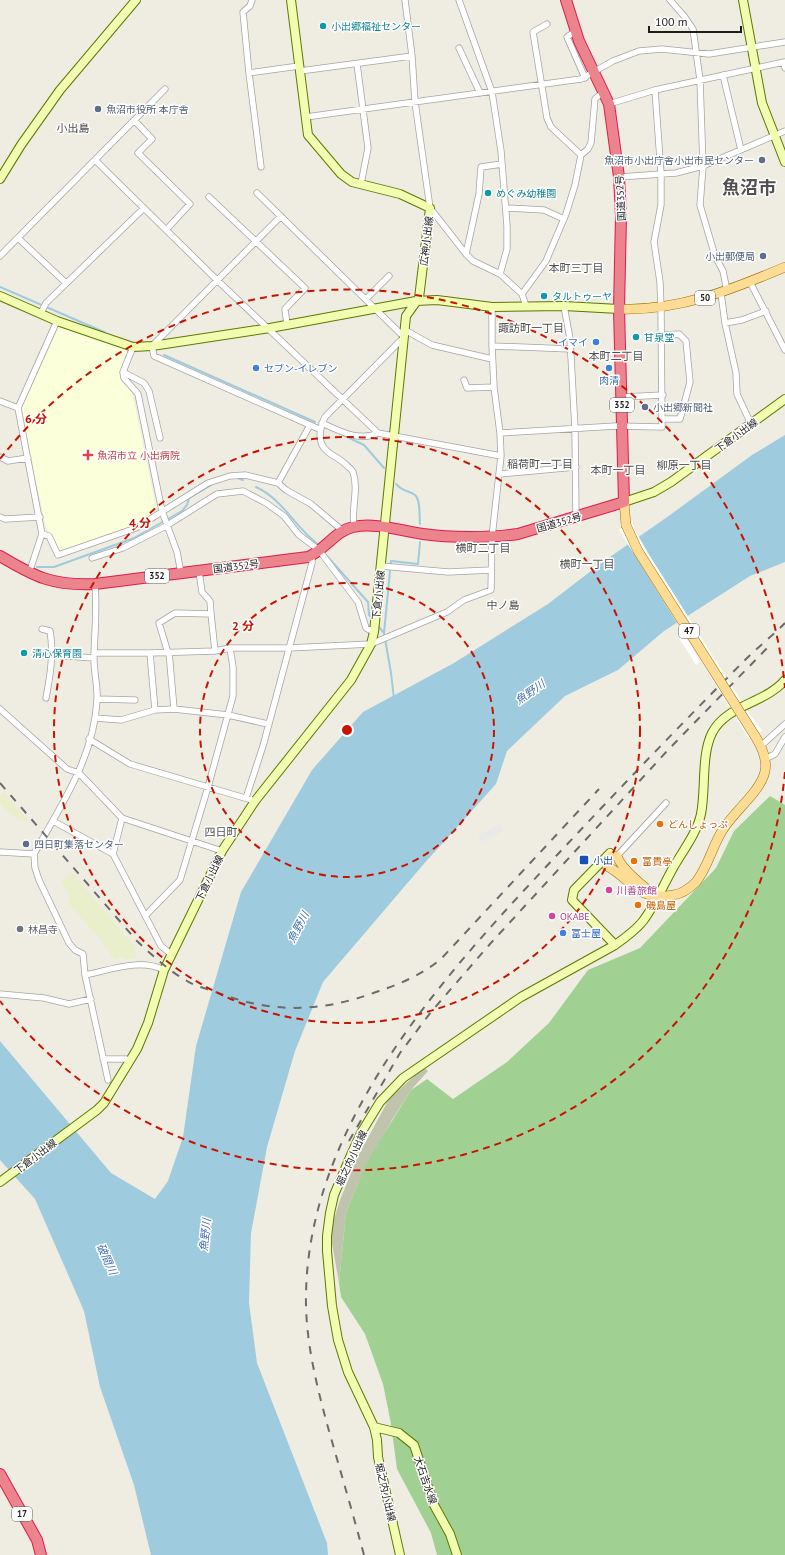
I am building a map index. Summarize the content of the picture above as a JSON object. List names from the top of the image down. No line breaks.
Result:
{"streets":{"highway":["国道352号","352","17"],"main road":["広神小出線","50","下倉小出線","47","堀之内小出線","大石吉水線"]},"crossings":[["国道352号","広神小出線"],["国道352号","50"],["国道352号","下倉小出線"],["国道352号","47"],["広神小出線","下倉小出線"],["下倉小出線","47"],["47","堀之内小出線"],["堀之内小出線","大石吉水線"]],"districts":["小出島","魚沼市","本町三丁目","諏訪町一丁目","本町二丁目","稲荷町一丁目","柳原一丁目","本町一丁目","横町二丁目","横町一丁目","中ノ島","四日町"],"water":["魚野川","破間川"],"places":{"other":["小出郷福祉センター","魚沼市役所 本庁舎","魚沼市小出庁舎小出市民センター","めぐみ幼稚園","小出郵便局","タルトゥーヤ","甘泉堂","イマイ","セブン-イレブン","肉清","小出郷新聞社","清心保育園","どんしょっぷ","四日町集落センター","富貴亭","川善旅館","磯島屋","OKABE","林昌寺","富士屋"],"health":["魚沼市立 小出病院"],"transit":["小出"]},"scale_bar":"100 m","rings":["6 分","4 分","2 分"]}
